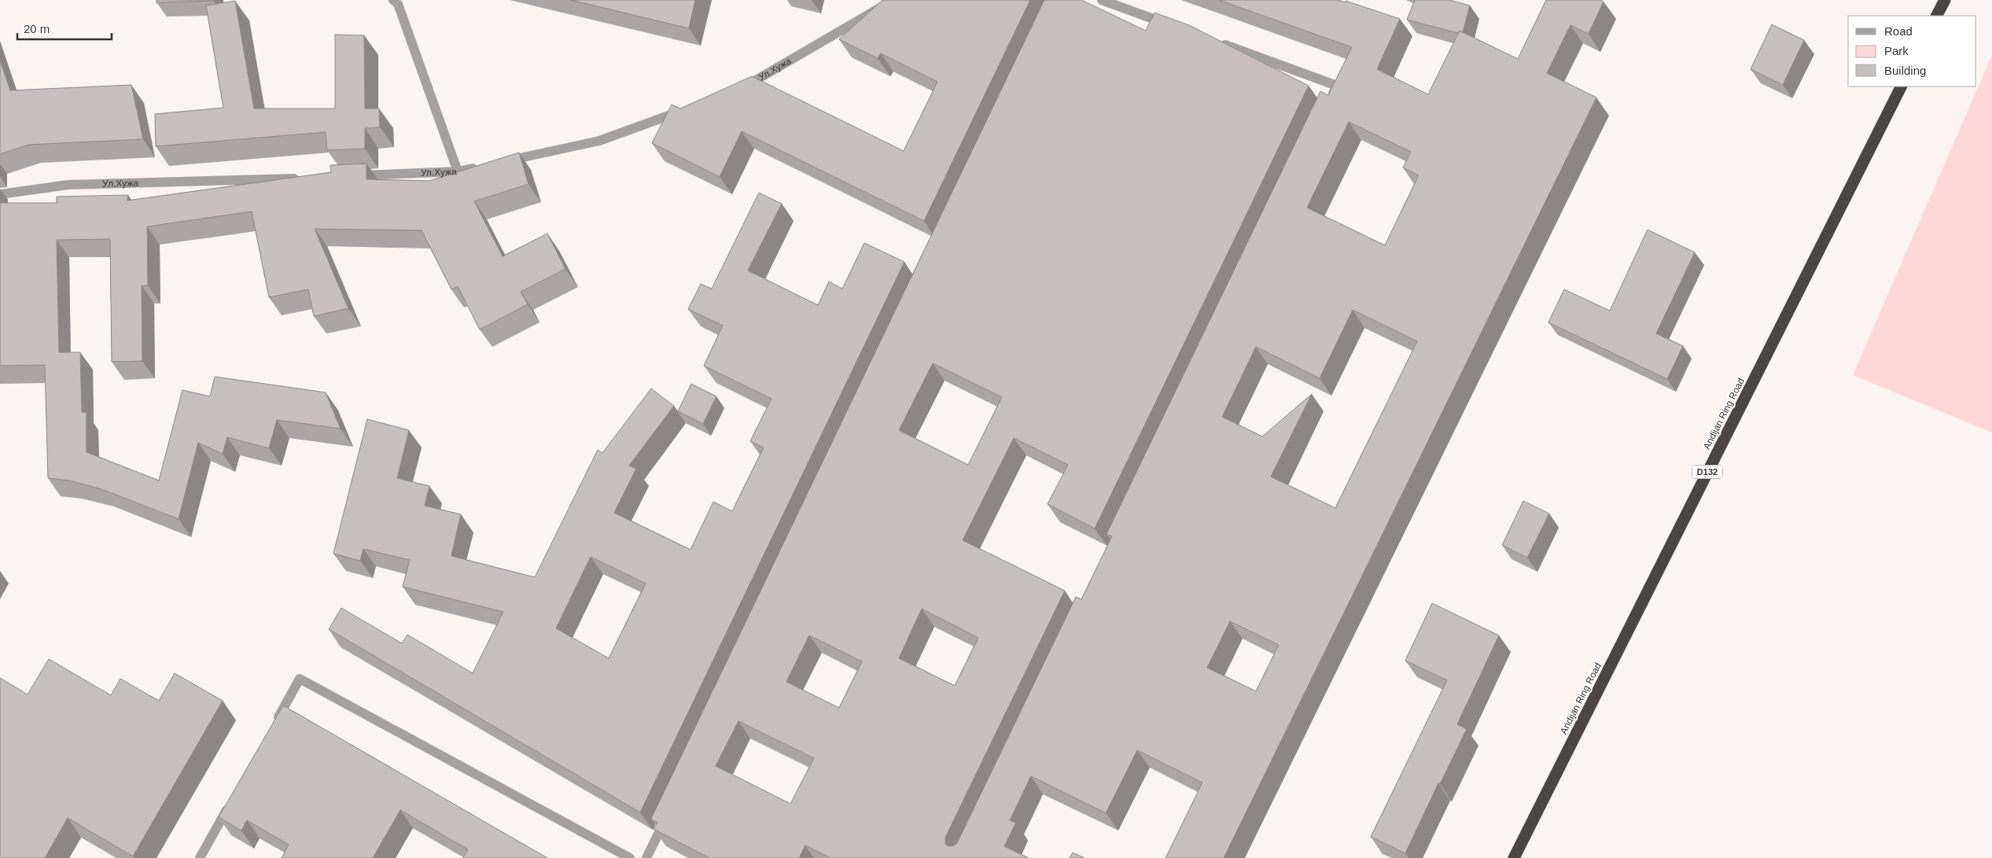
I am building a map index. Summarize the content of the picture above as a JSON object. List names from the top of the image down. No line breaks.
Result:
{"streets":{"highway":["Andijan Ring Road","D132"],"street":["Ул.Хужа"]},"legend":["Road","Park","Building"],"scale_bar":"20 m"}
